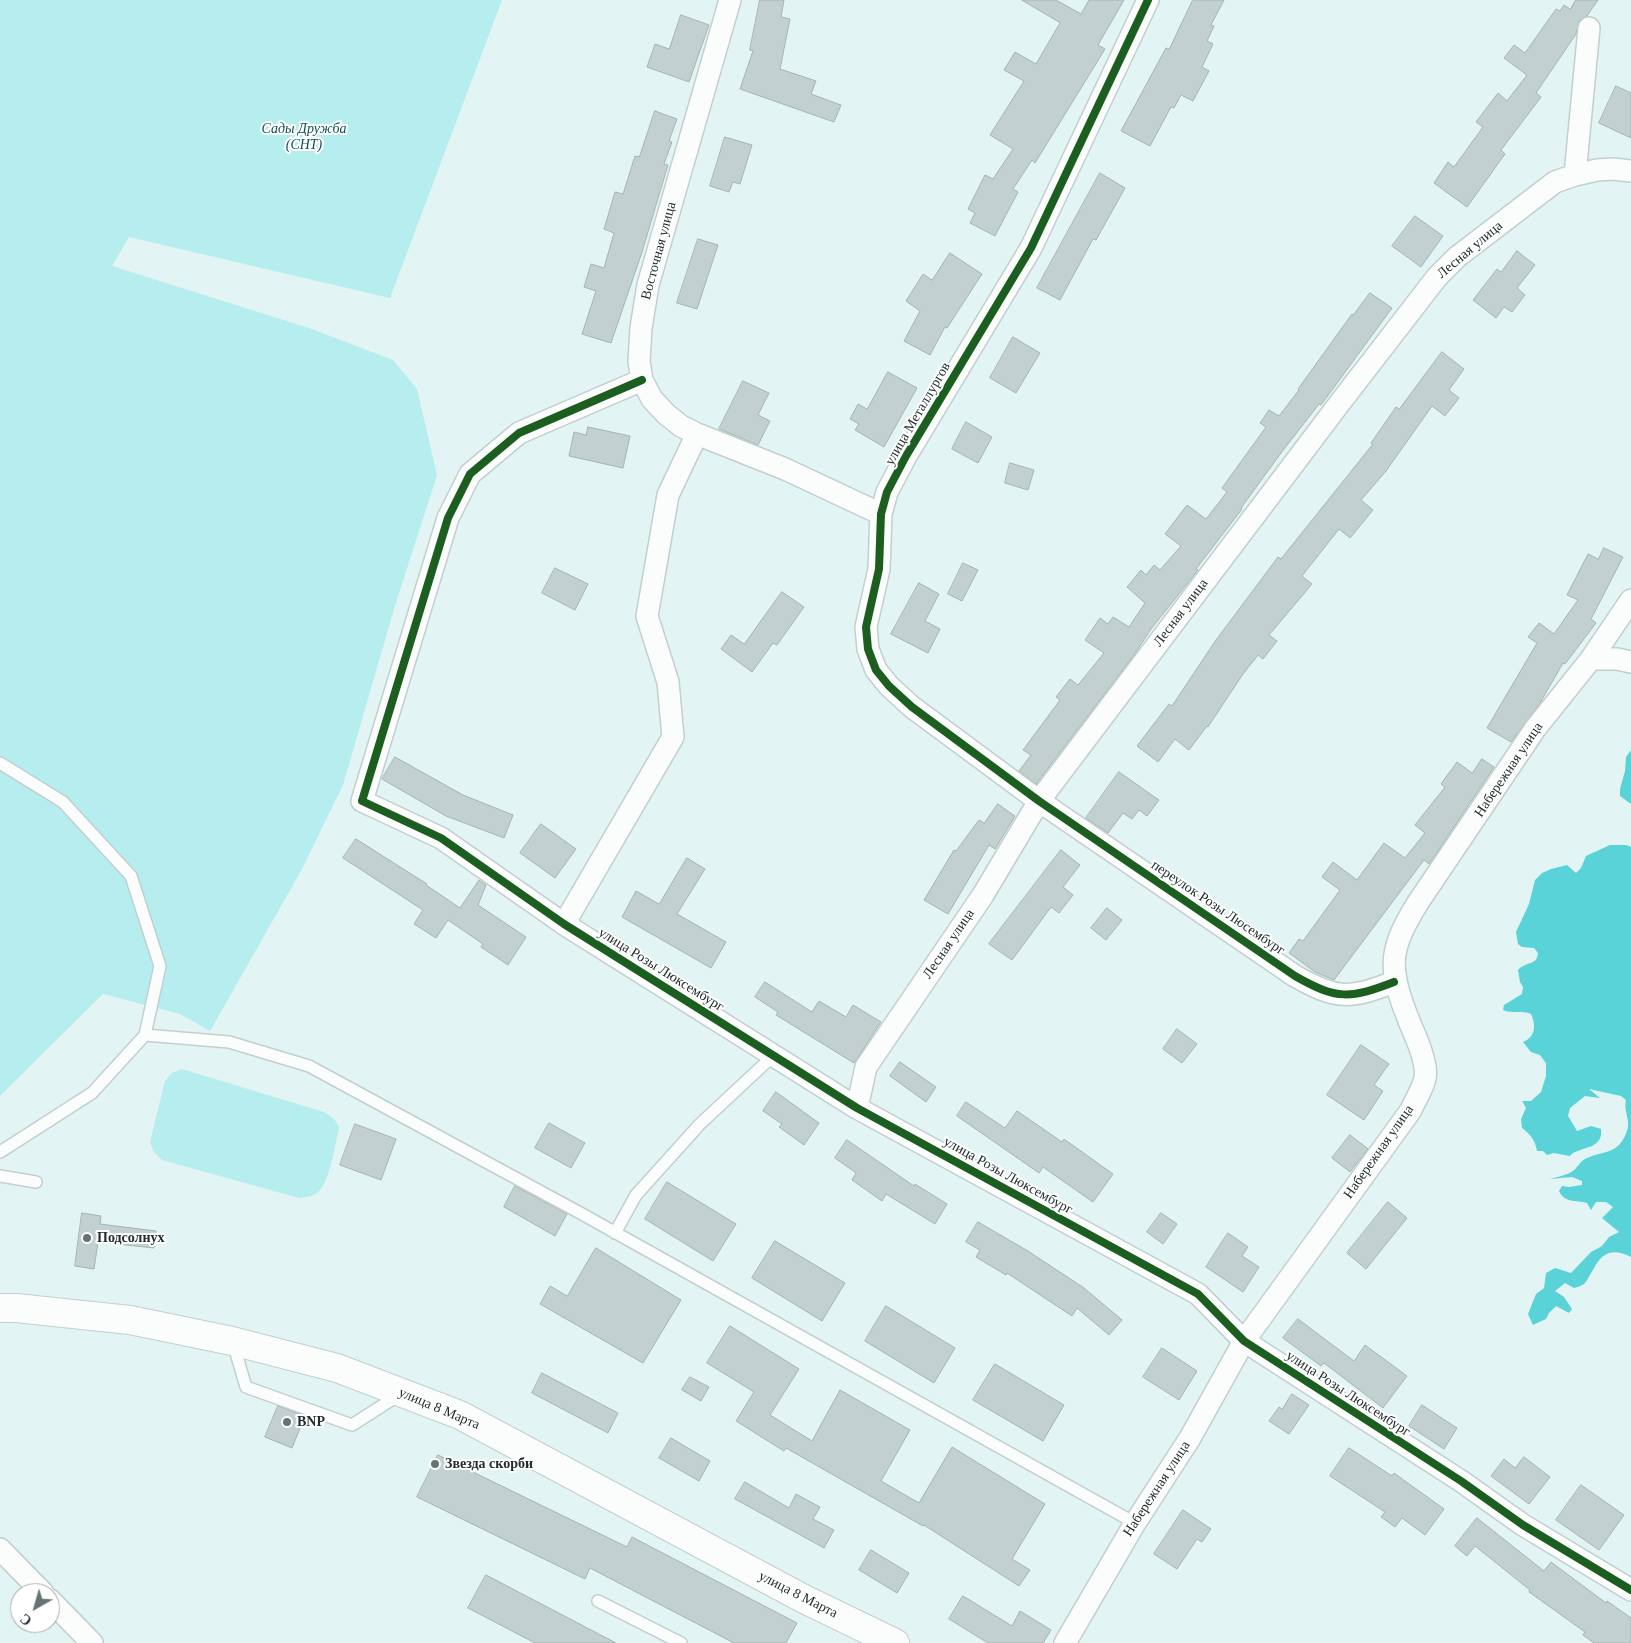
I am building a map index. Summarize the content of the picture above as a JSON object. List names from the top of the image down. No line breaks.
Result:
{"streets":{"main road":["улица 8 Марта"],"street":["Лесная улица","Восточная улица","улица Металлургов","Набережная улица","переулок Розы Люсембург","улица Розы Люксембург"]},"crossings":[["Лесная улица","улица Металлургов"],["Лесная улица","переулок Розы Люсембург"],["Лесная улица","улица Розы Люксембург"],["Восточная улица","улица Металлургов"],["Восточная улица","улица Розы Люксембург"],["улица Металлургов","переулок Розы Люсембург"],["Набережная улица","переулок Розы Люсембург"],["Набережная улица","улица Розы Люксембург"]],"parks":["Сады Дружба (СНТ)"],"places":["Подсолнух","BNP","Звезда скорби"],"north":"bottom left"}
